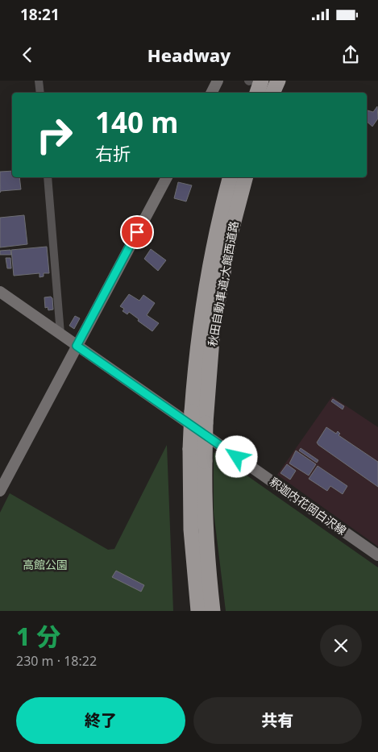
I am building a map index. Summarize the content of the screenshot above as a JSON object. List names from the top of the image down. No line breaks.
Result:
{"streets":{"highway":["秋田自動車道;大館西道路"],"main road":["釈迦内花岡白沢線"]},"parks":["高館公園"],"page":{"status":"18:21","header":"Headway","turn":["140 m","右折"],"heading":["1 分","230 m · 18:22"],"buttons":["終了","共有"]}}
